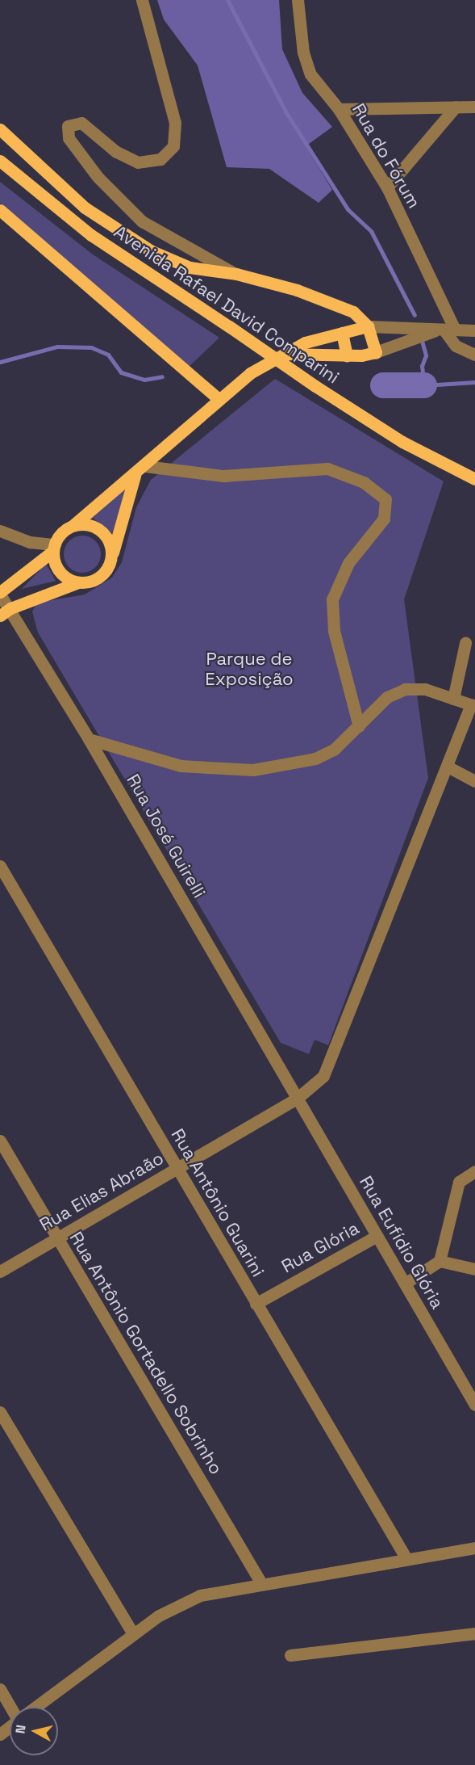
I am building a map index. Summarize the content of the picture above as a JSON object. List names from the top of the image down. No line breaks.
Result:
{"streets":{"main road":["Avenida Rafael David Comparini"],"street":["Rua do Fórum","Rua José Guirelli","Rua Elias Abraão","Rua Antônio Guarini","Rua Eufídio Glória","Rua Glória","Rua Antônio Gortadello Sobrinho"]},"crossings":[["Rua José Guirelli","Rua Elias Abraão"],["Rua José Guirelli","Rua Eufídio Glória"],["Rua Elias Abraão","Rua Antônio Guarini"],["Rua Elias Abraão","Rua Eufídio Glória"],["Rua Elias Abraão","Rua Antônio Gortadello Sobrinho"],["Rua Antônio Guarini","Rua Glória"],["Rua Eufídio Glória","Rua Glória"]],"parks":["Parque de Exposição"],"north":"left"}
